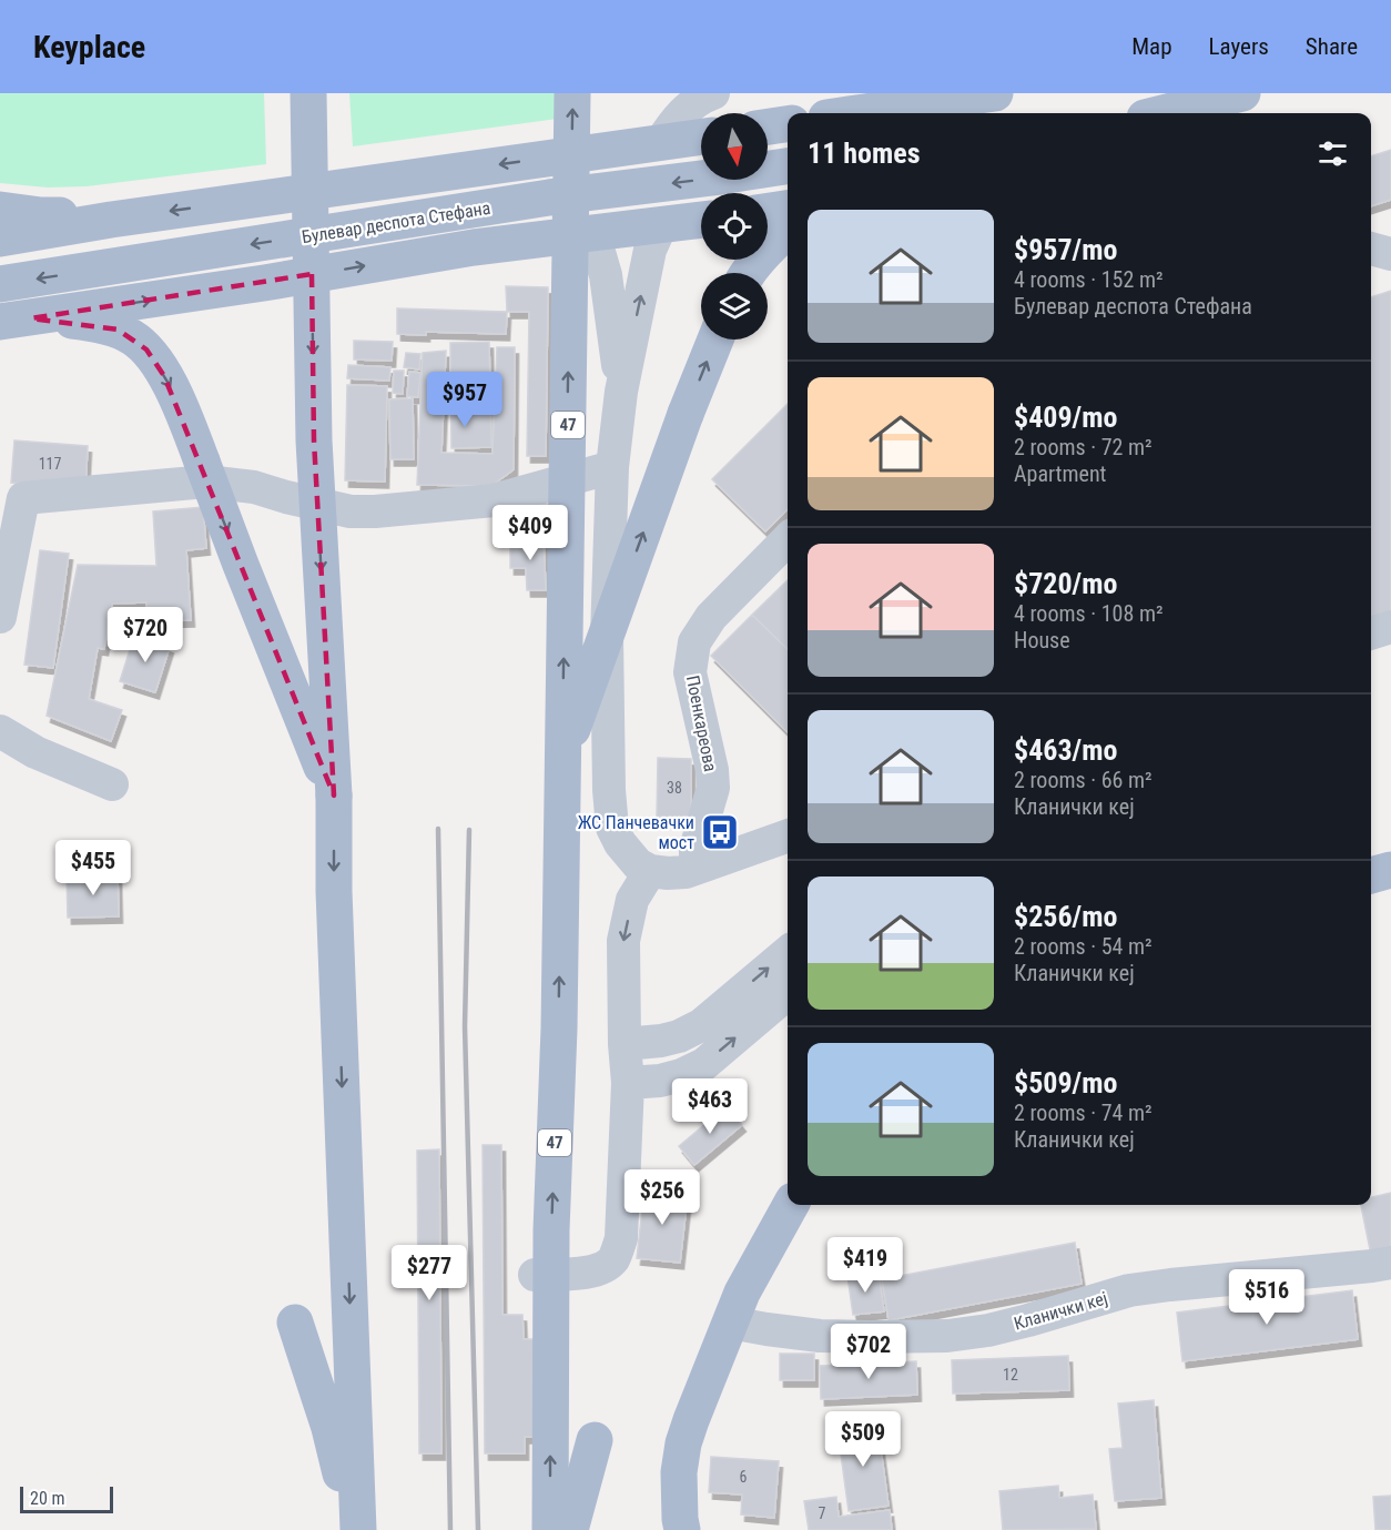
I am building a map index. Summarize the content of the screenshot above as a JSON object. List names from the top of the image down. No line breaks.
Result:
{"streets":{"main road":["Булевар деспота Стефана","47"],"street":["Поенкареова","Кланички кеј"]},"places":{"bus stop":["ЖС Панчевачки мост"]},"house_numbers":["117","38","12","6","7"],"scale_bar":"20 m","north":"bottom","page":{"header":"Keyplace","nav":["Map","Layers","Share"],"heading":"11 homes","list":[{"name":"$957/mo","note":"4 rooms · 152 m² · Булевар деспота Стефана"},{"name":"$409/mo","note":"2 rooms · 72 m² · Apartment"},{"name":"$720/mo","note":"4 rooms · 108 m² · House"},{"name":"$463/mo","note":"2 rooms · 66 m² · Кланички кеј"},{"name":"$256/mo","note":"2 rooms · 54 m² · Кланички кеј"},{"name":"$509/mo","note":"2 rooms · 74 m² · Кланички кеј"}],"price":["$957","$409","$720","$455","$463","$256","$419","$277","$516","$702","$509"],"scale":"20 m"}}
